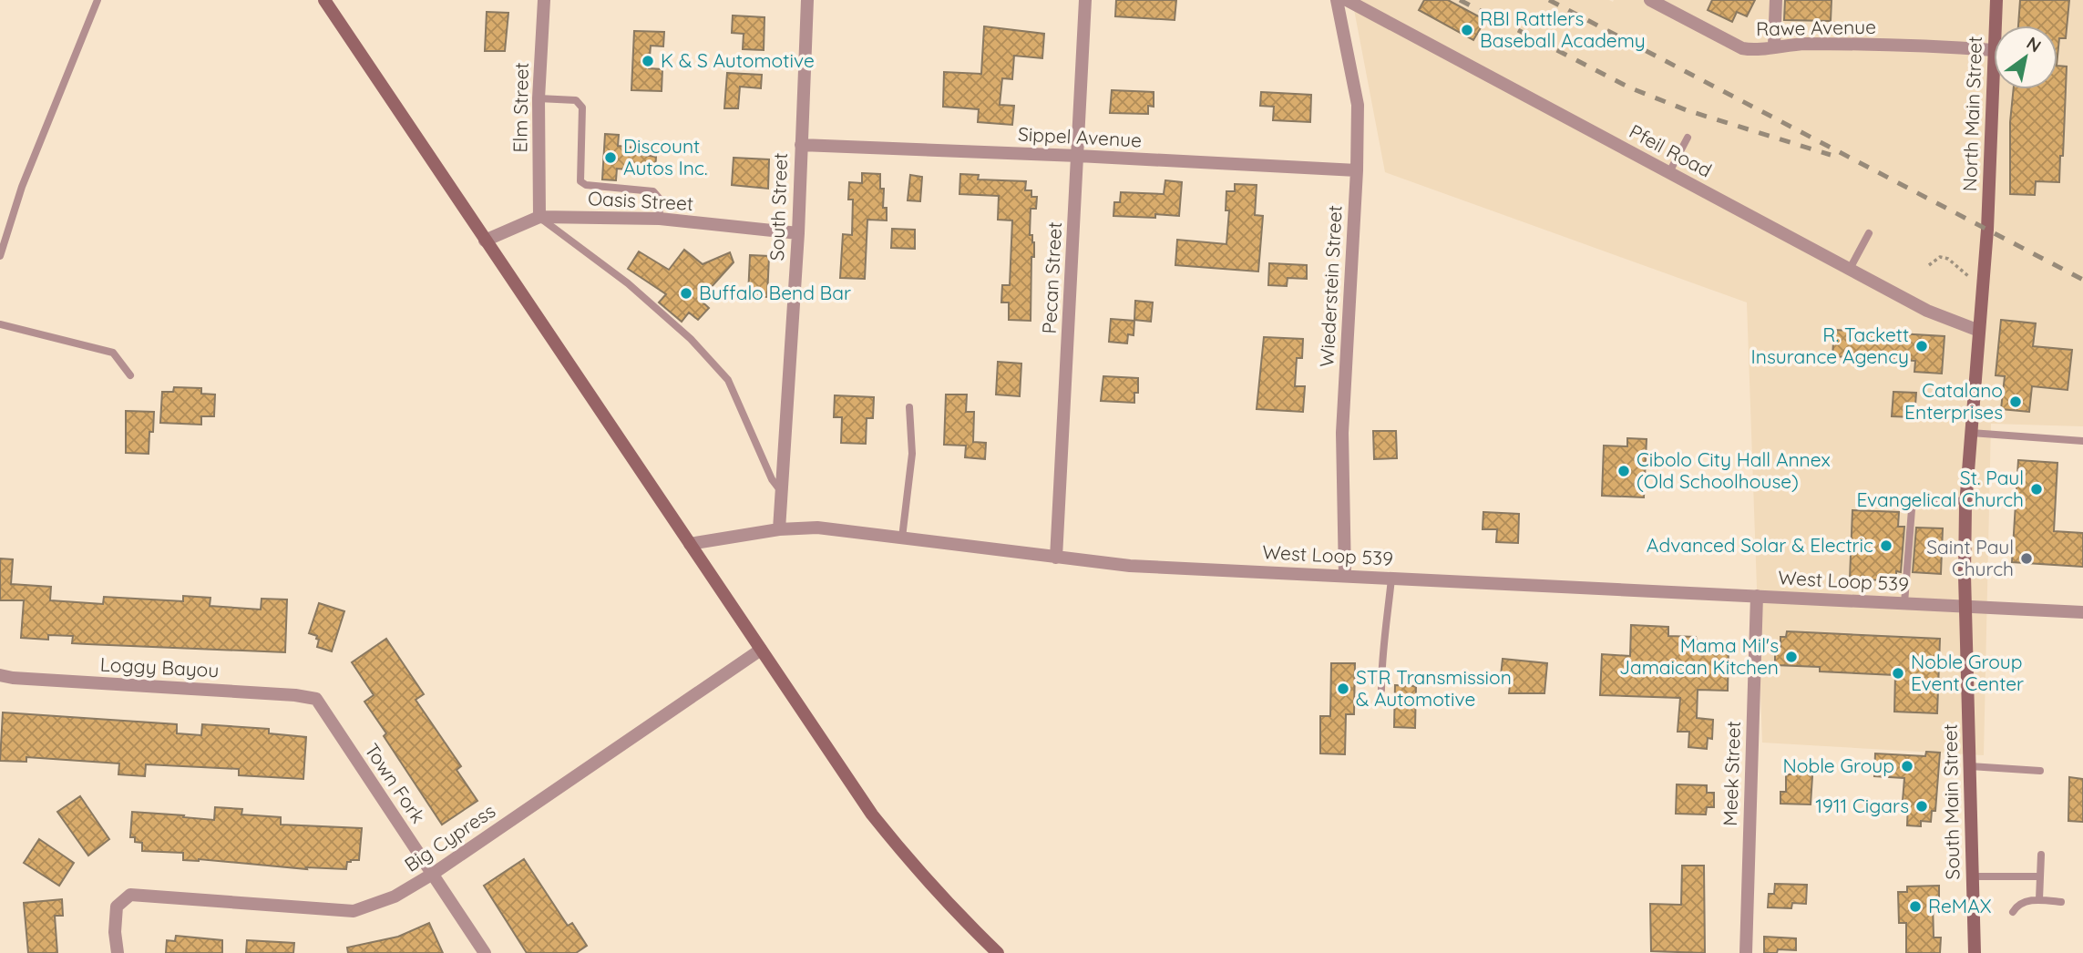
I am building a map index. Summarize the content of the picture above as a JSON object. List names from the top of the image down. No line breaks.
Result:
{"streets":{"main road":["North Main Street","South Main Street"],"street":["Rawe Avenue","Elm Street","Sippel Avenue","Pfeil Road","Oasis Street","South Street","Pecan Street","Wiederstein Street","West Loop 539","Loggy Bayou","Meek Street","Town Fork","Big Cypress"]},"crossings":[["Rawe Avenue","North Main Street"],["Elm Street","Oasis Street"],["North Main Street","South Main Street"],["Sippel Avenue","South Street"],["Sippel Avenue","Pecan Street"],["Sippel Avenue","Wiederstein Street"],["Pfeil Road","South Main Street"],["Oasis Street","South Street"],["South Street","West Loop 539"],["Pecan Street","West Loop 539"],["Wiederstein Street","West Loop 539"],["West Loop 539","Meek Street"],["West Loop 539","South Main Street"],["Loggy Bayou","Town Fork"],["Town Fork","Big Cypress"]],"places":["RBI Rattlers Baseball Academy","K & S Automotive","Discount Autos Inc.","Buffalo Bend Bar","R. Tackett Insurance Agency","Catalano Enterprises","Cibolo City Hall Annex (Old Schoolhouse)","St. Paul Evangelical Church","Advanced Solar & Electric","Saint Paul Church","Mama Mil's Jamaican Kitchen","Noble Group Event Center","STR Transmission & Automotive","Noble Group","1911 Cigars","ReMAX"],"north":"top right"}
